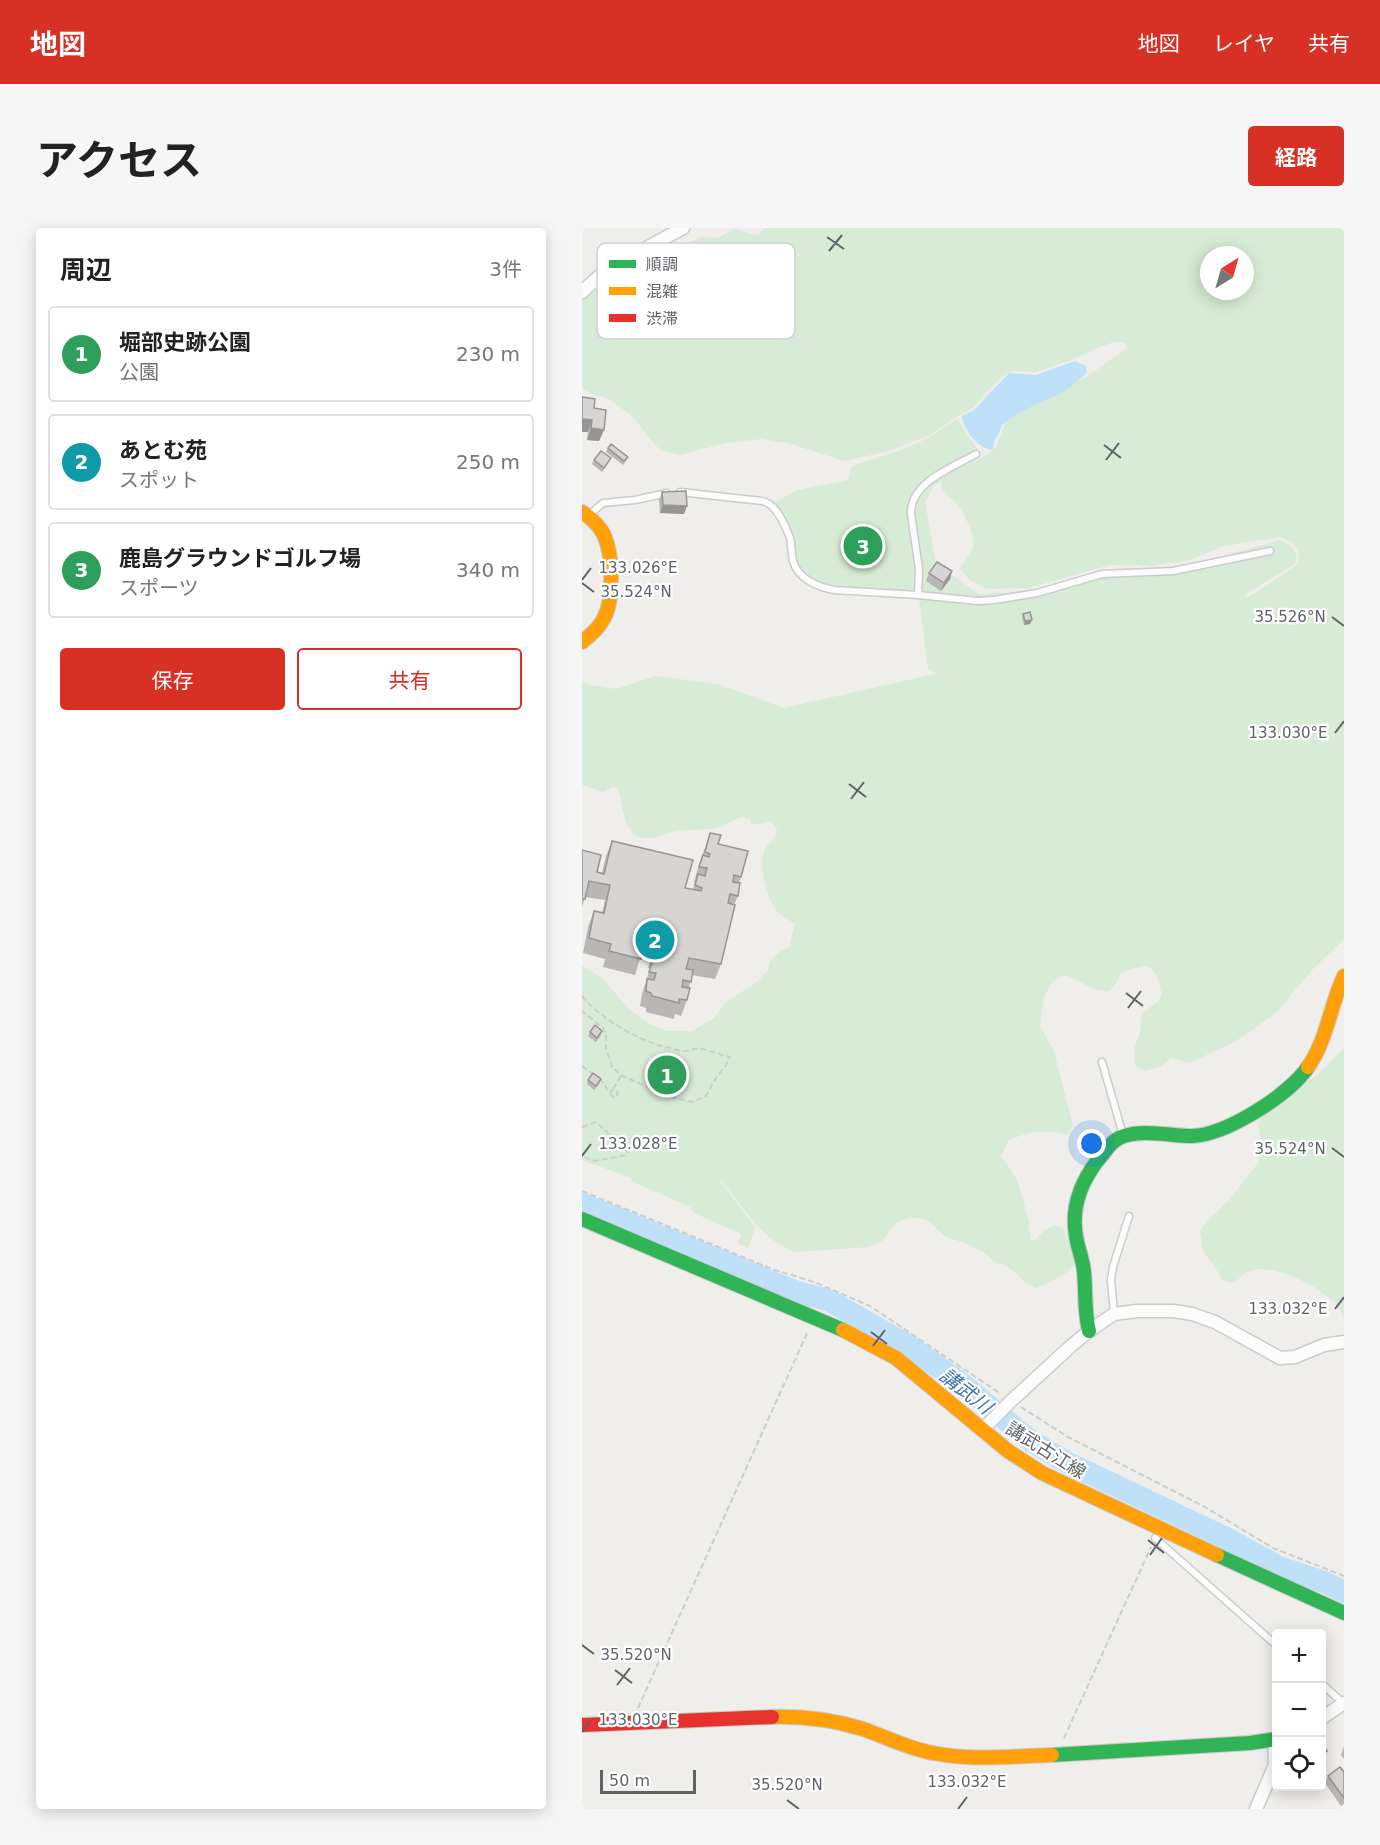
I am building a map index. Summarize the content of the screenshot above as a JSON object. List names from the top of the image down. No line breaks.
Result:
{"streets":{"street":["講武古江線"]},"water":["講武川"],"legend":["順調","混雑","渋滞"],"scale_bar":"50 m","north":"top right","page":{"header":"地図","nav":["地図","レイヤ","共有"],"title":"アクセス","buttons":["経路",["保存","共有"]],"heading":["周辺","3件"],"list":[{"mark":"1","name":"堀部史跡公園","note":"公園","value":"230 m"},{"mark":"2","name":"あとむ苑","note":"スポット","value":"250 m"},{"mark":"3","name":"鹿島グラウンドゴルフ場","note":"スポーツ","value":"340 m"}],"pins":["3","2","1"],"map_buttons":["+","−"],"scale":"50 m"},"coordinates":["133.026°E","35.524°N","35.526°N","133.030°E","133.028°E","133.032°E","35.520°N"]}
